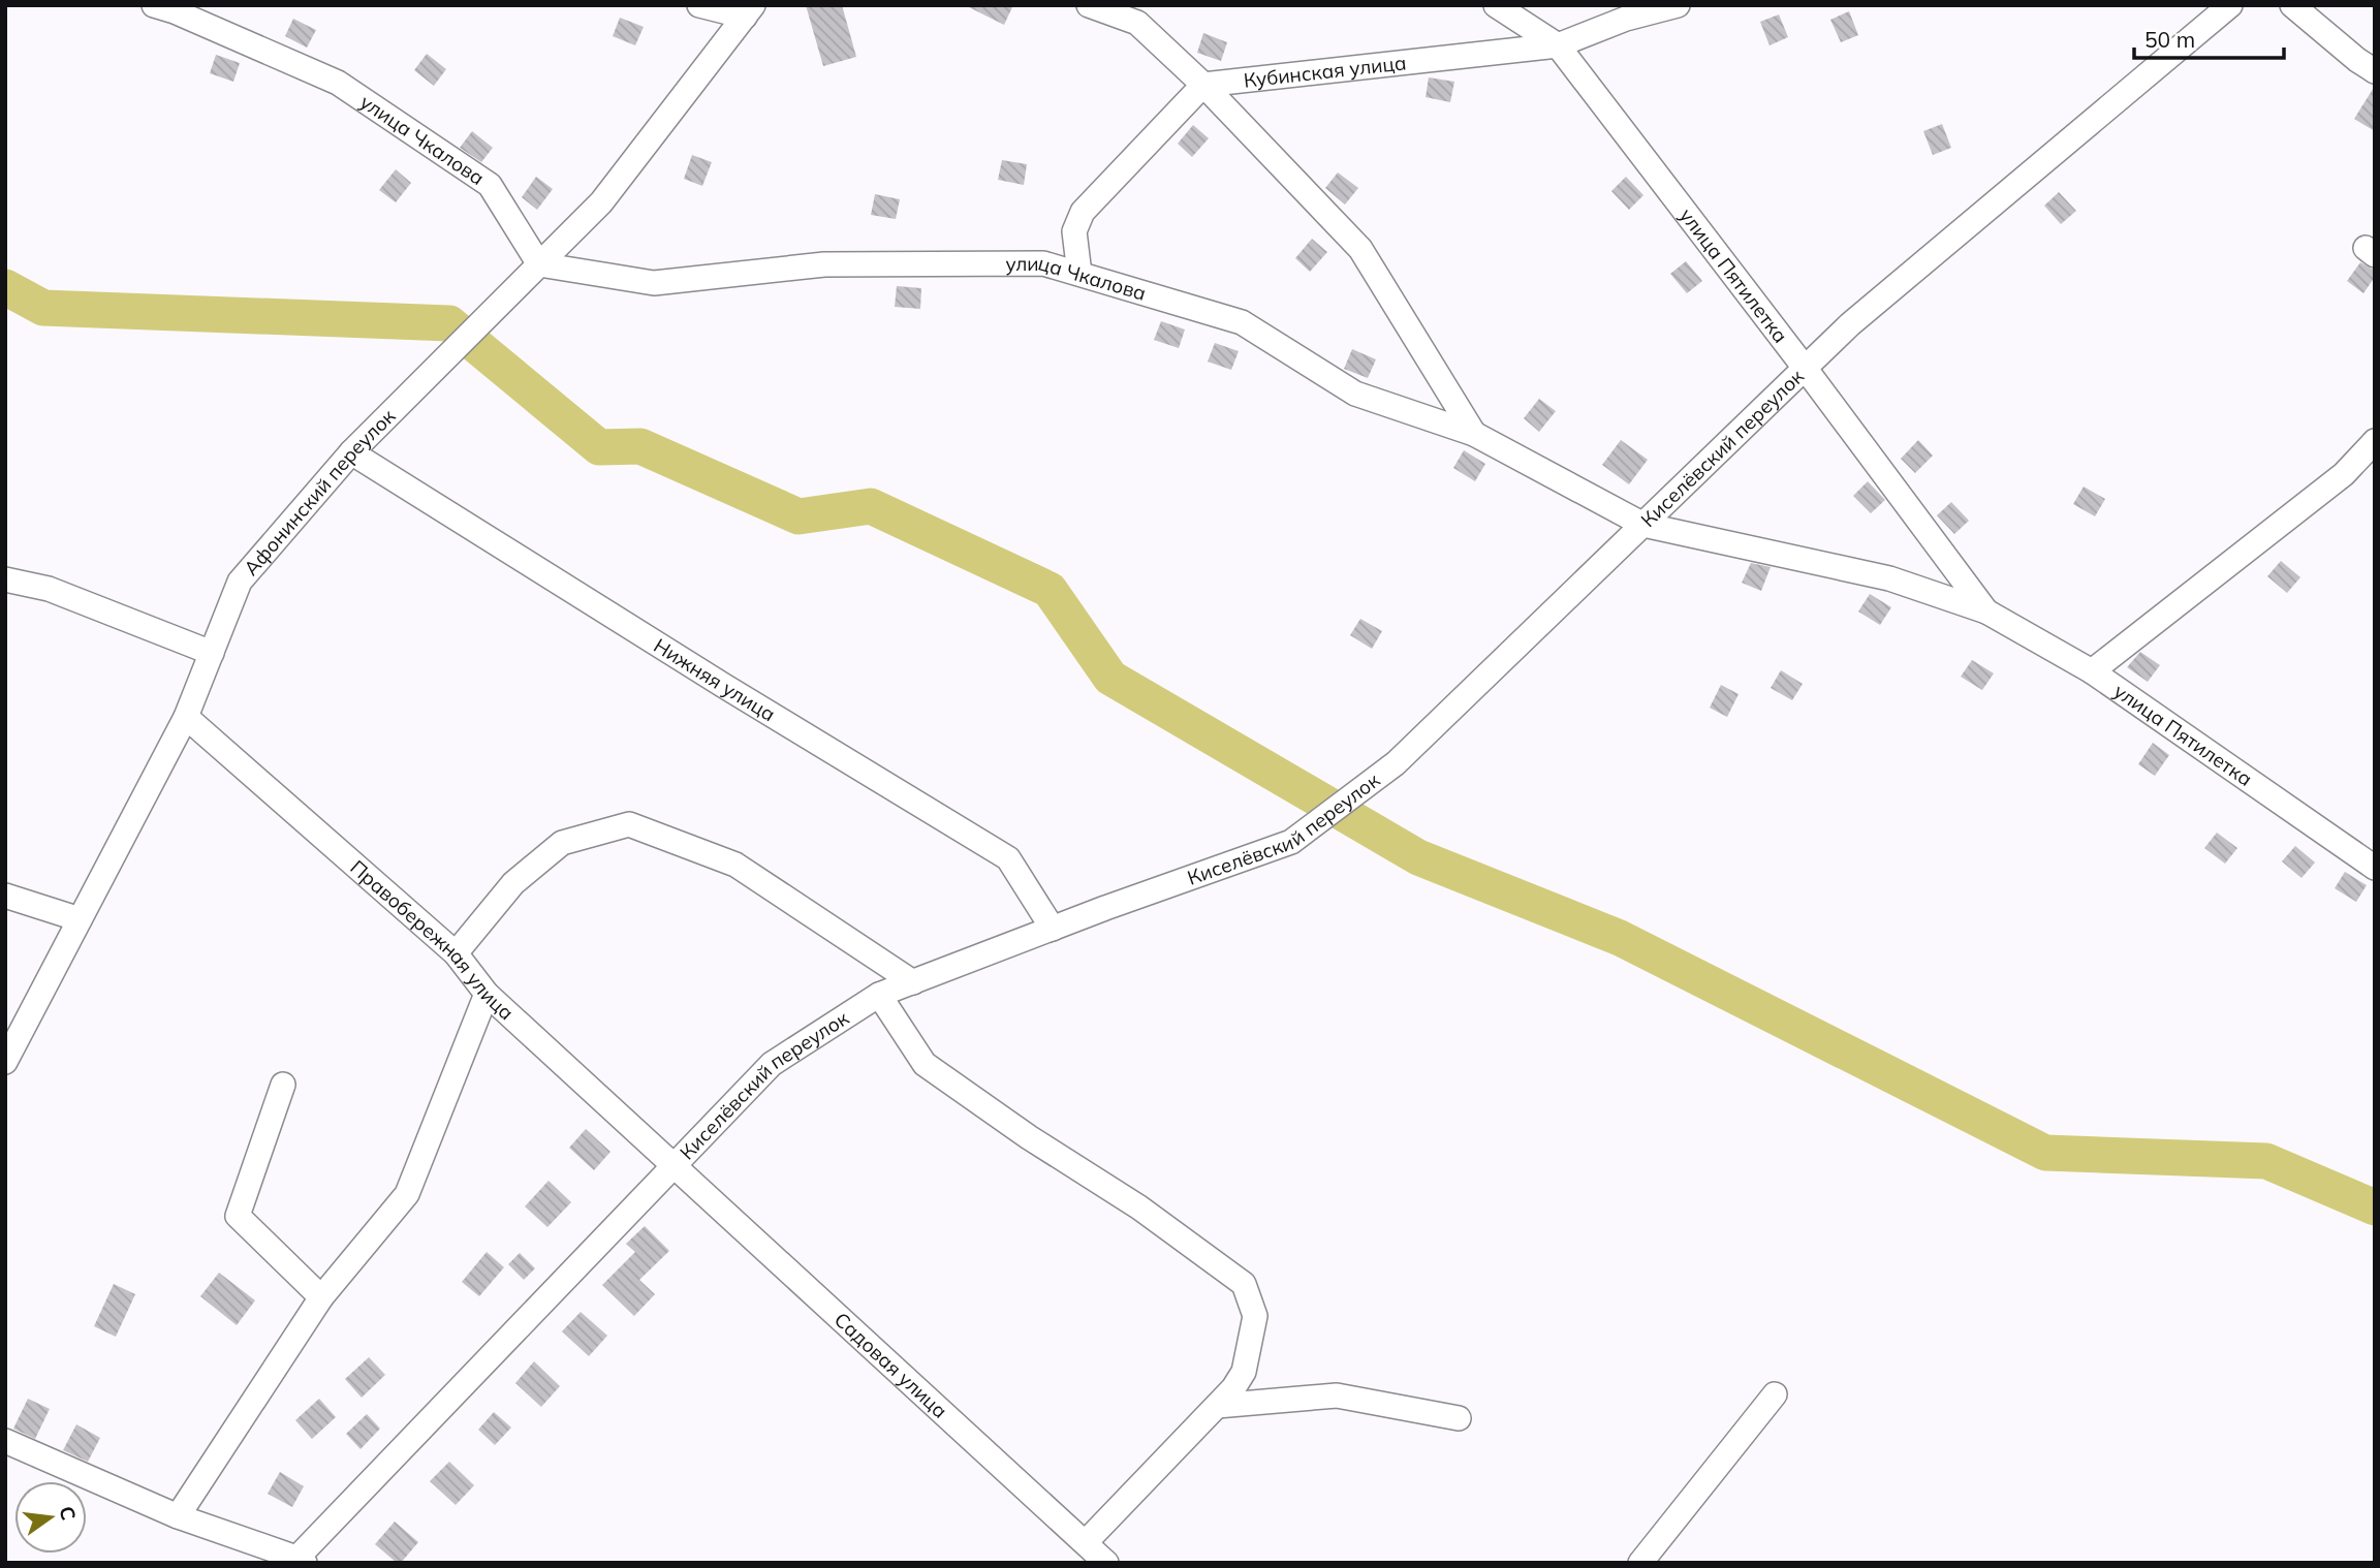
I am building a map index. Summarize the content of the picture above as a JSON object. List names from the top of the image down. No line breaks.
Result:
{"streets":{"street":["Кубинская улица","улица Чкалова","улица Пятилетка","Киселёвский переулок","Афонинский переулок","Нижняя улица","Правобережная улица","Садовая улица"]},"crossings":[["Кубинская улица","улица Пятилетка"],["улица Чкалова","улица Пятилетка"],["улица Чкалова","Афонинский переулок"],["улица Пятилетка","Киселёвский переулок"],["Киселёвский переулок","Нижняя улица"],["Киселёвский переулок","Правобережная улица"],["Киселёвский переулок","Садовая улица"],["Афонинский переулок","Нижняя улица"],["Афонинский переулок","Правобережная улица"],["Правобережная улица","Садовая улица"]],"scale_bar":"50 m","north":"right"}
